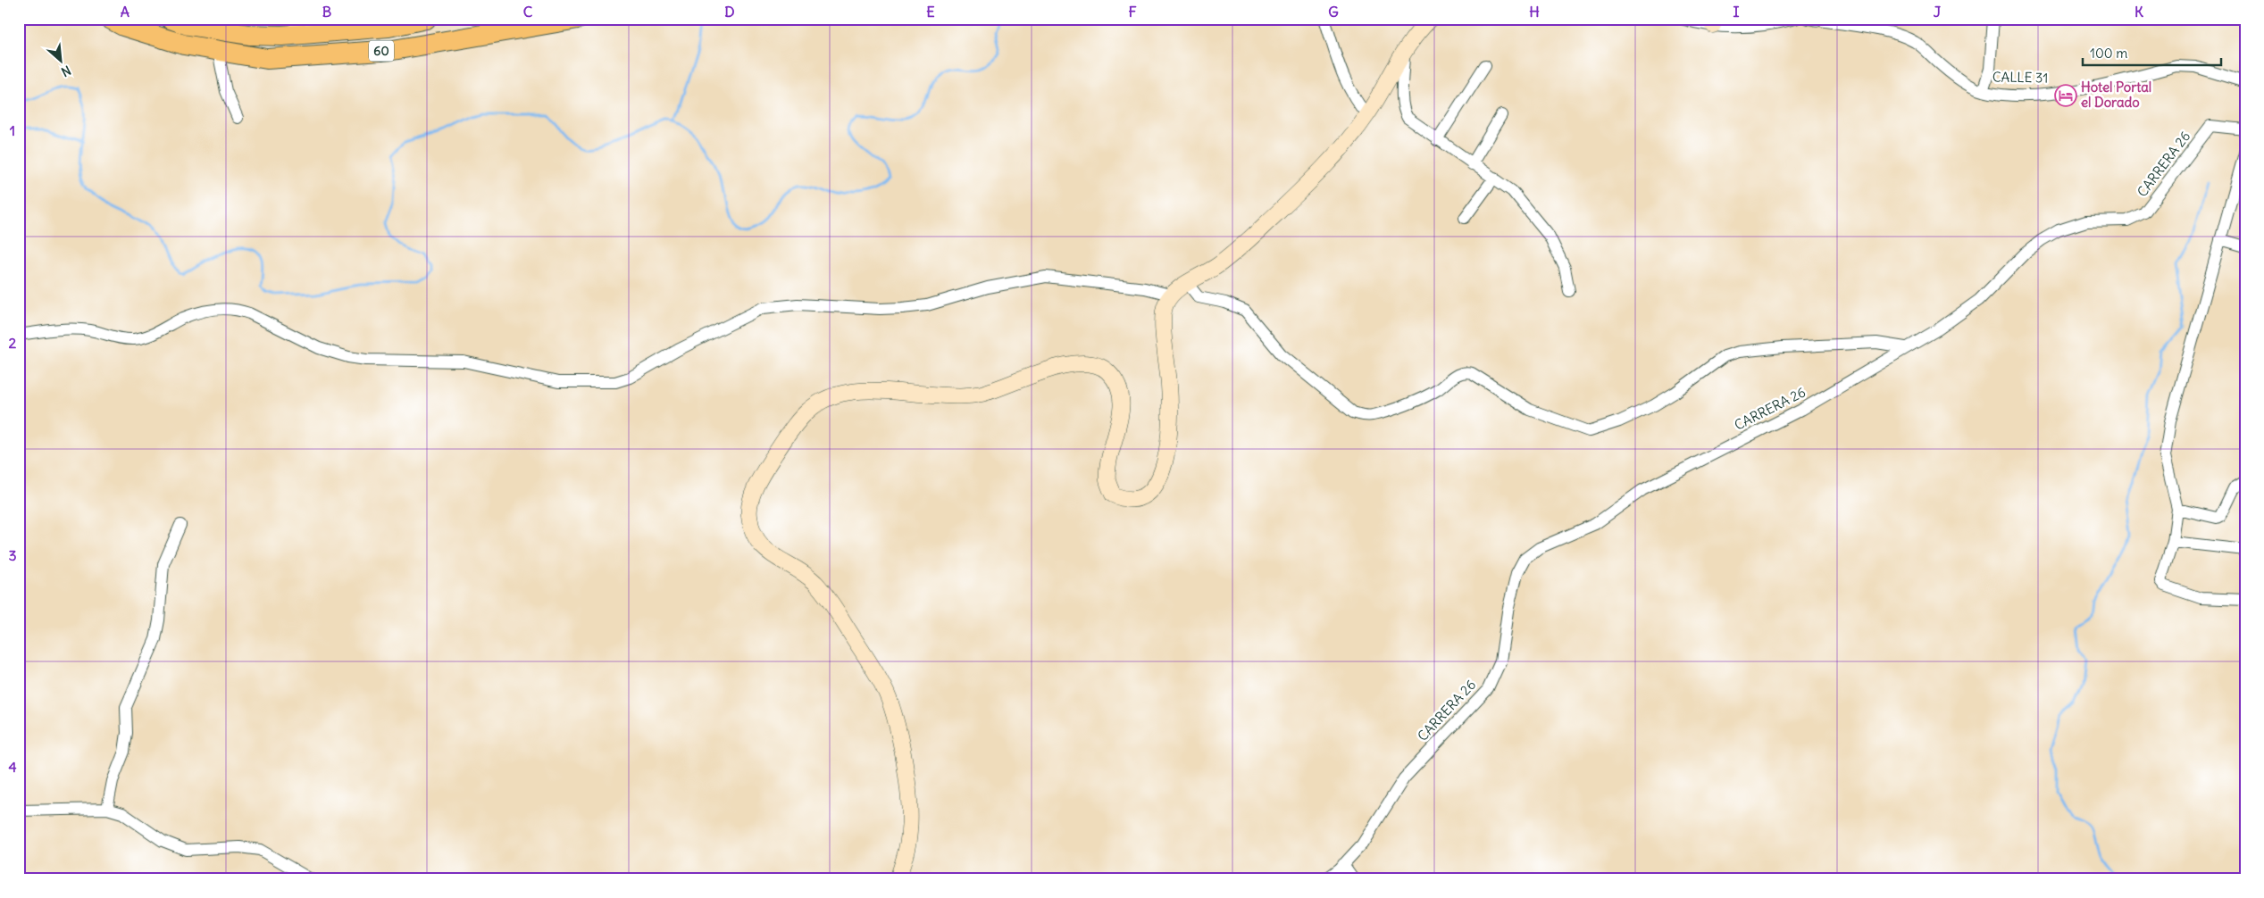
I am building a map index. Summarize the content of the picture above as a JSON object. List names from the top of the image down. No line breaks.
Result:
{"streets":{"highway":["60"],"street":["CALLE 31","CARRERA 26"]},"places":{"hotel":["Hotel Portal el Dorado"]},"scale_bar":"100 m","north":"bottom right","grid":{"columns":["A","B","C","D","E","F","G","H","I","J","K"],"rows":["1","2","3","4"]}}
